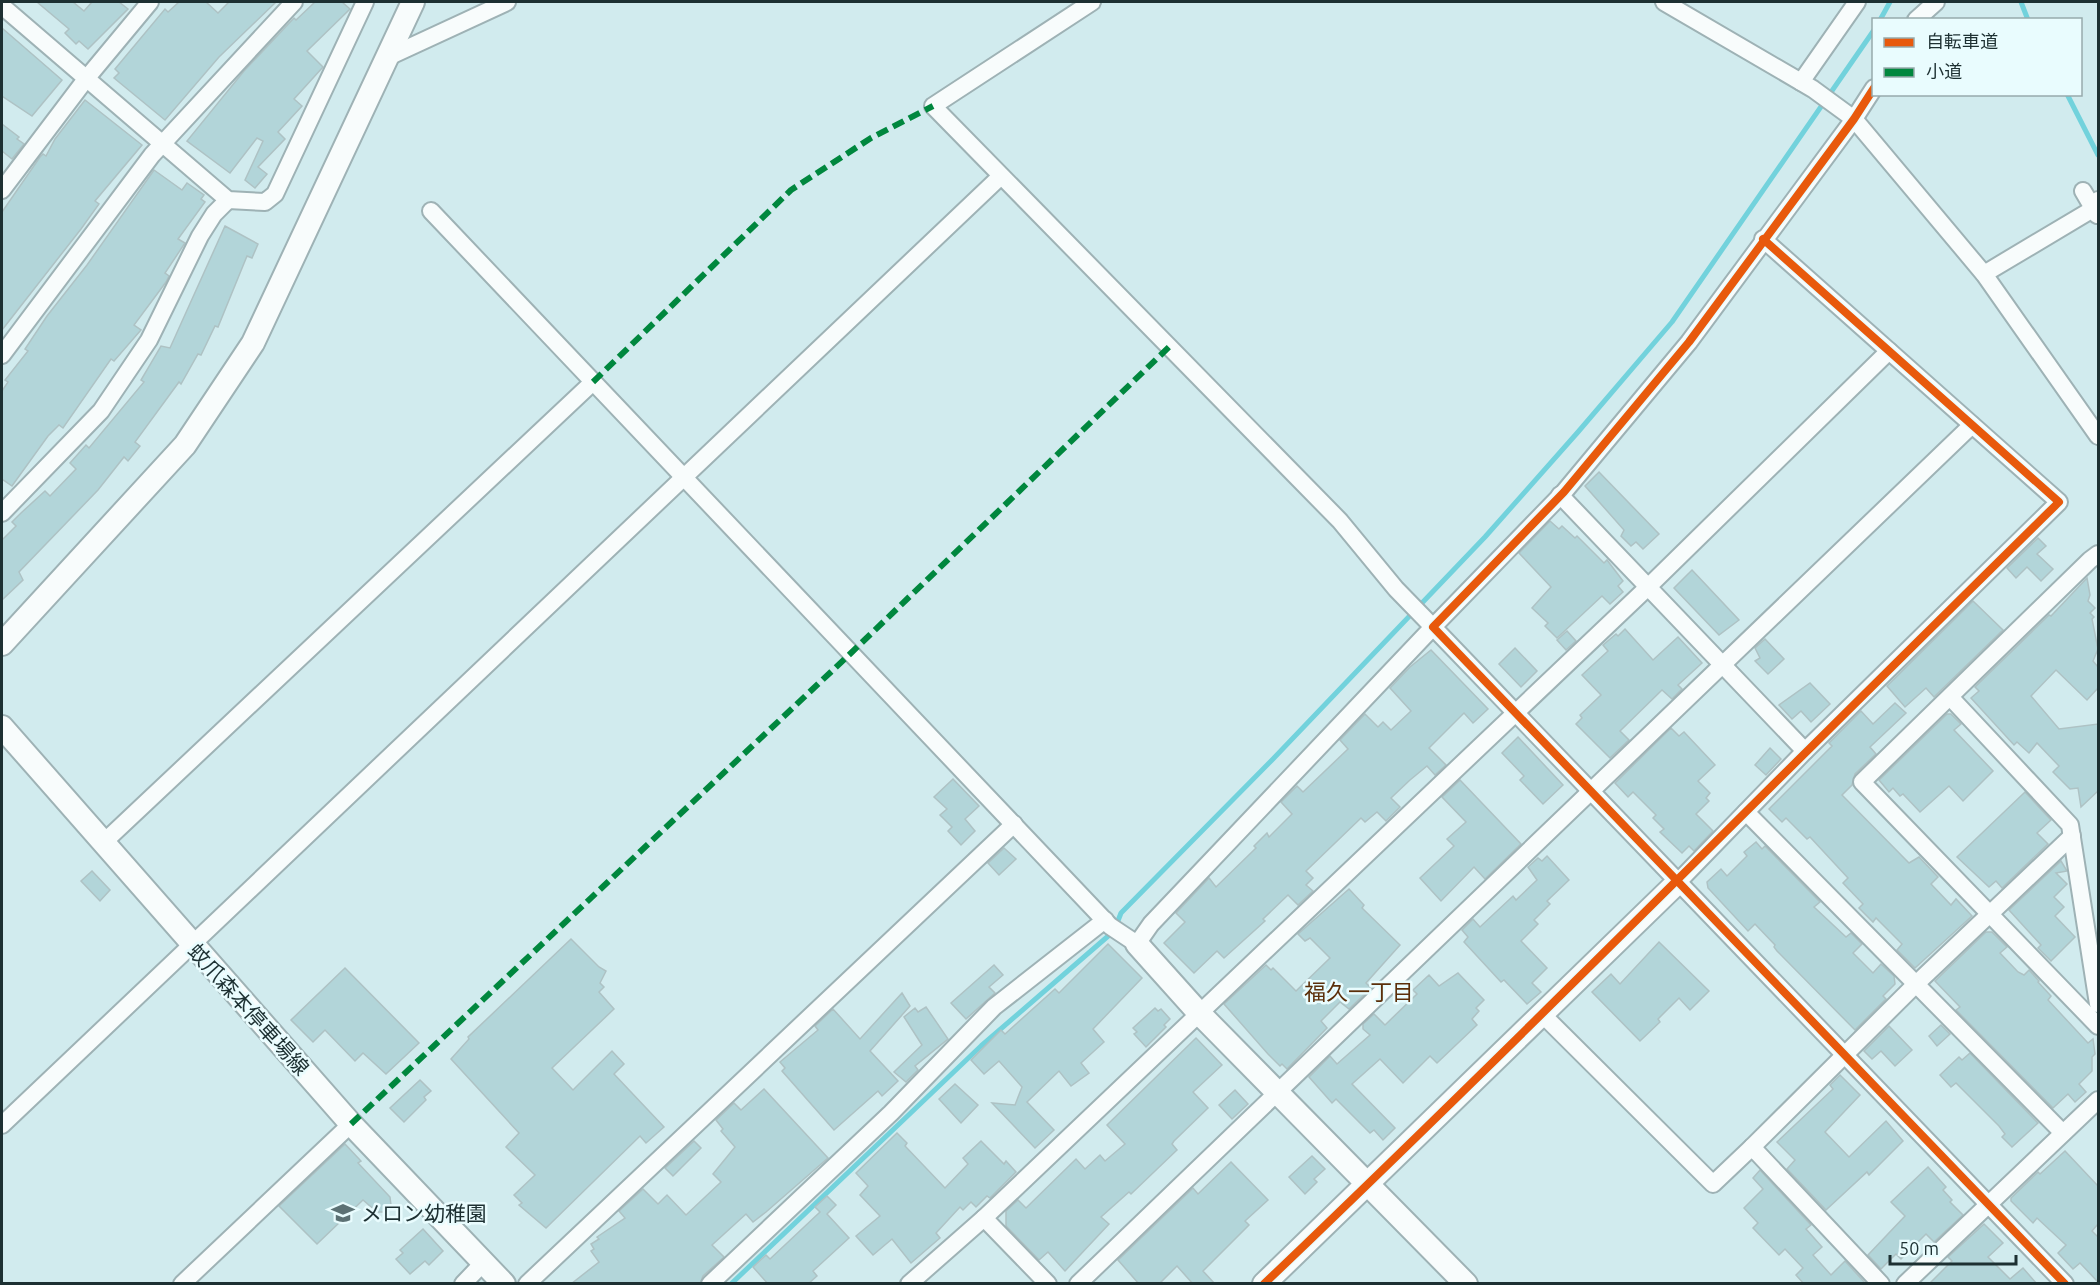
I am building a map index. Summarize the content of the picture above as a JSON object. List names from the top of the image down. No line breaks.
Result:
{"streets":{"street":["蚊爪森本停車場線"]},"districts":["福久一丁目"],"places":{"school or university":["メロン幼稚園"]},"legend":["自転車道","小道"],"scale_bar":"50 m"}
